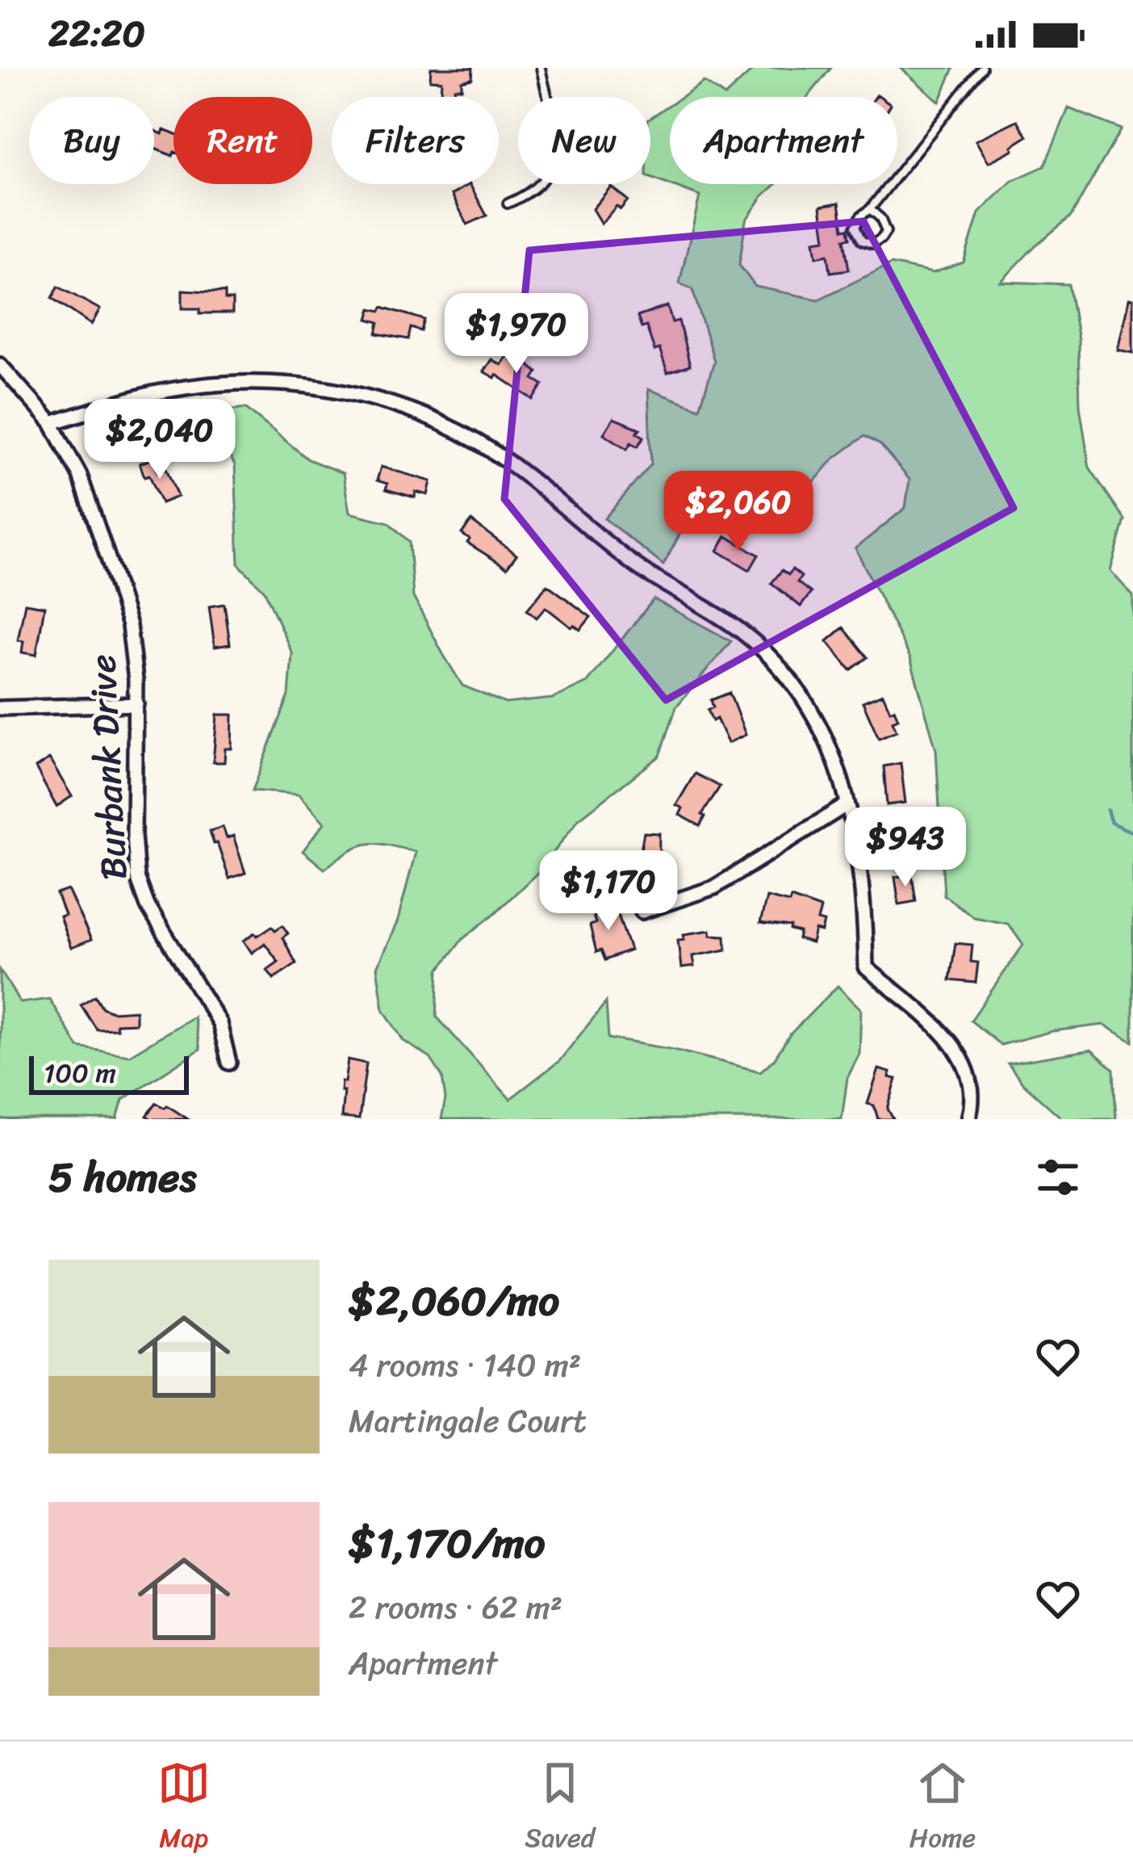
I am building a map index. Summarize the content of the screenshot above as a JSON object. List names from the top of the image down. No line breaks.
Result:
{"streets":{"street":["Burbank Drive"]},"scale_bar":"100 m","page":{"status":"22:20","chip":["Buy","Rent","Filters","New","Apartment"],"price":["$1,970","$2,040","$2,060","$943","$1,170"],"scale":"100 m","heading":"5 homes","list":[{"name":"$2,060/mo","note":"4 rooms · 140 m² · Martingale Court"},{"name":"$1,170/mo","note":"2 rooms · 62 m² · Apartment"}],"tabs":["Map","Saved","Home"]}}
